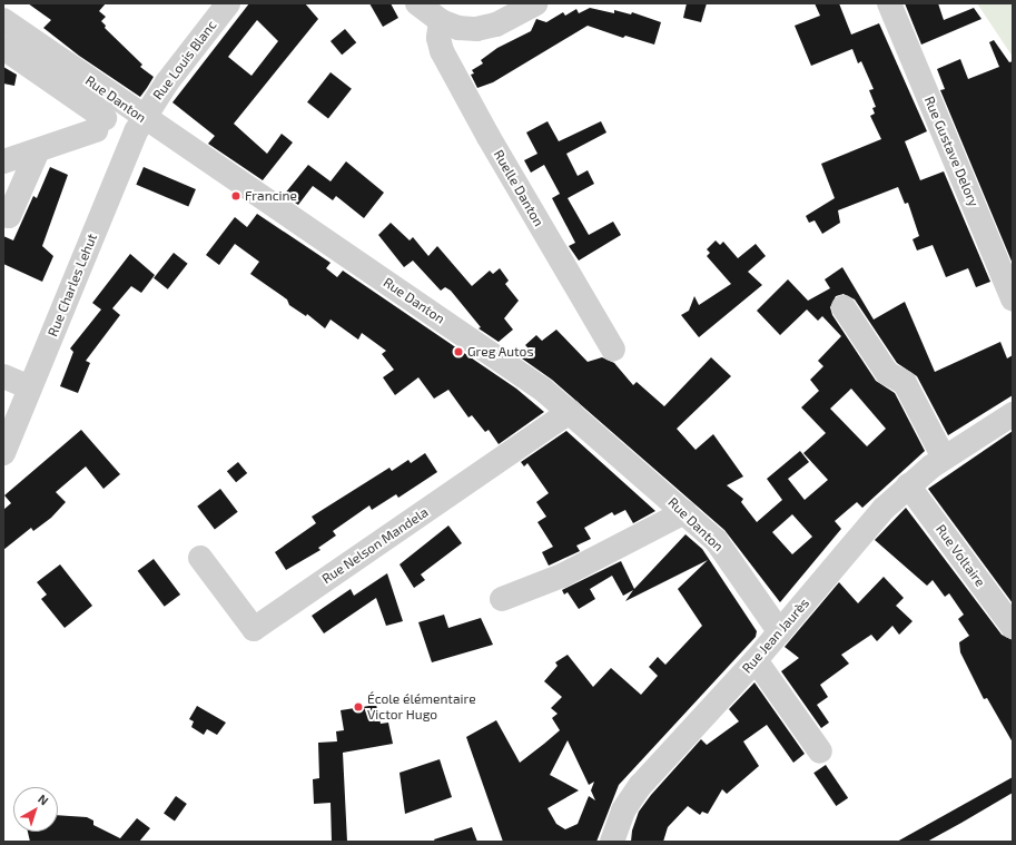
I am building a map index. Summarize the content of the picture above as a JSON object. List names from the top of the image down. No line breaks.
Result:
{"streets":{"street":["Rue Louis Blanc","Rue Danton","Rue Gustave Delory","Ruelle Danton","Rue Charles Lehut","Rue Nelson Mandela","Rue Voltaire","Rue Jean Jaurès"]},"crossings":[["Rue Louis Blanc","Rue Danton"],["Rue Louis Blanc","Rue Charles Lehut"],["Rue Danton","Rue Charles Lehut"],["Rue Danton","Rue Nelson Mandela"],["Rue Danton","Rue Jean Jaurès"],["Rue Voltaire","Rue Jean Jaurès"]],"places":["Francine","Greg Autos","École élémentaire Victor Hugo"],"north":"top right"}
